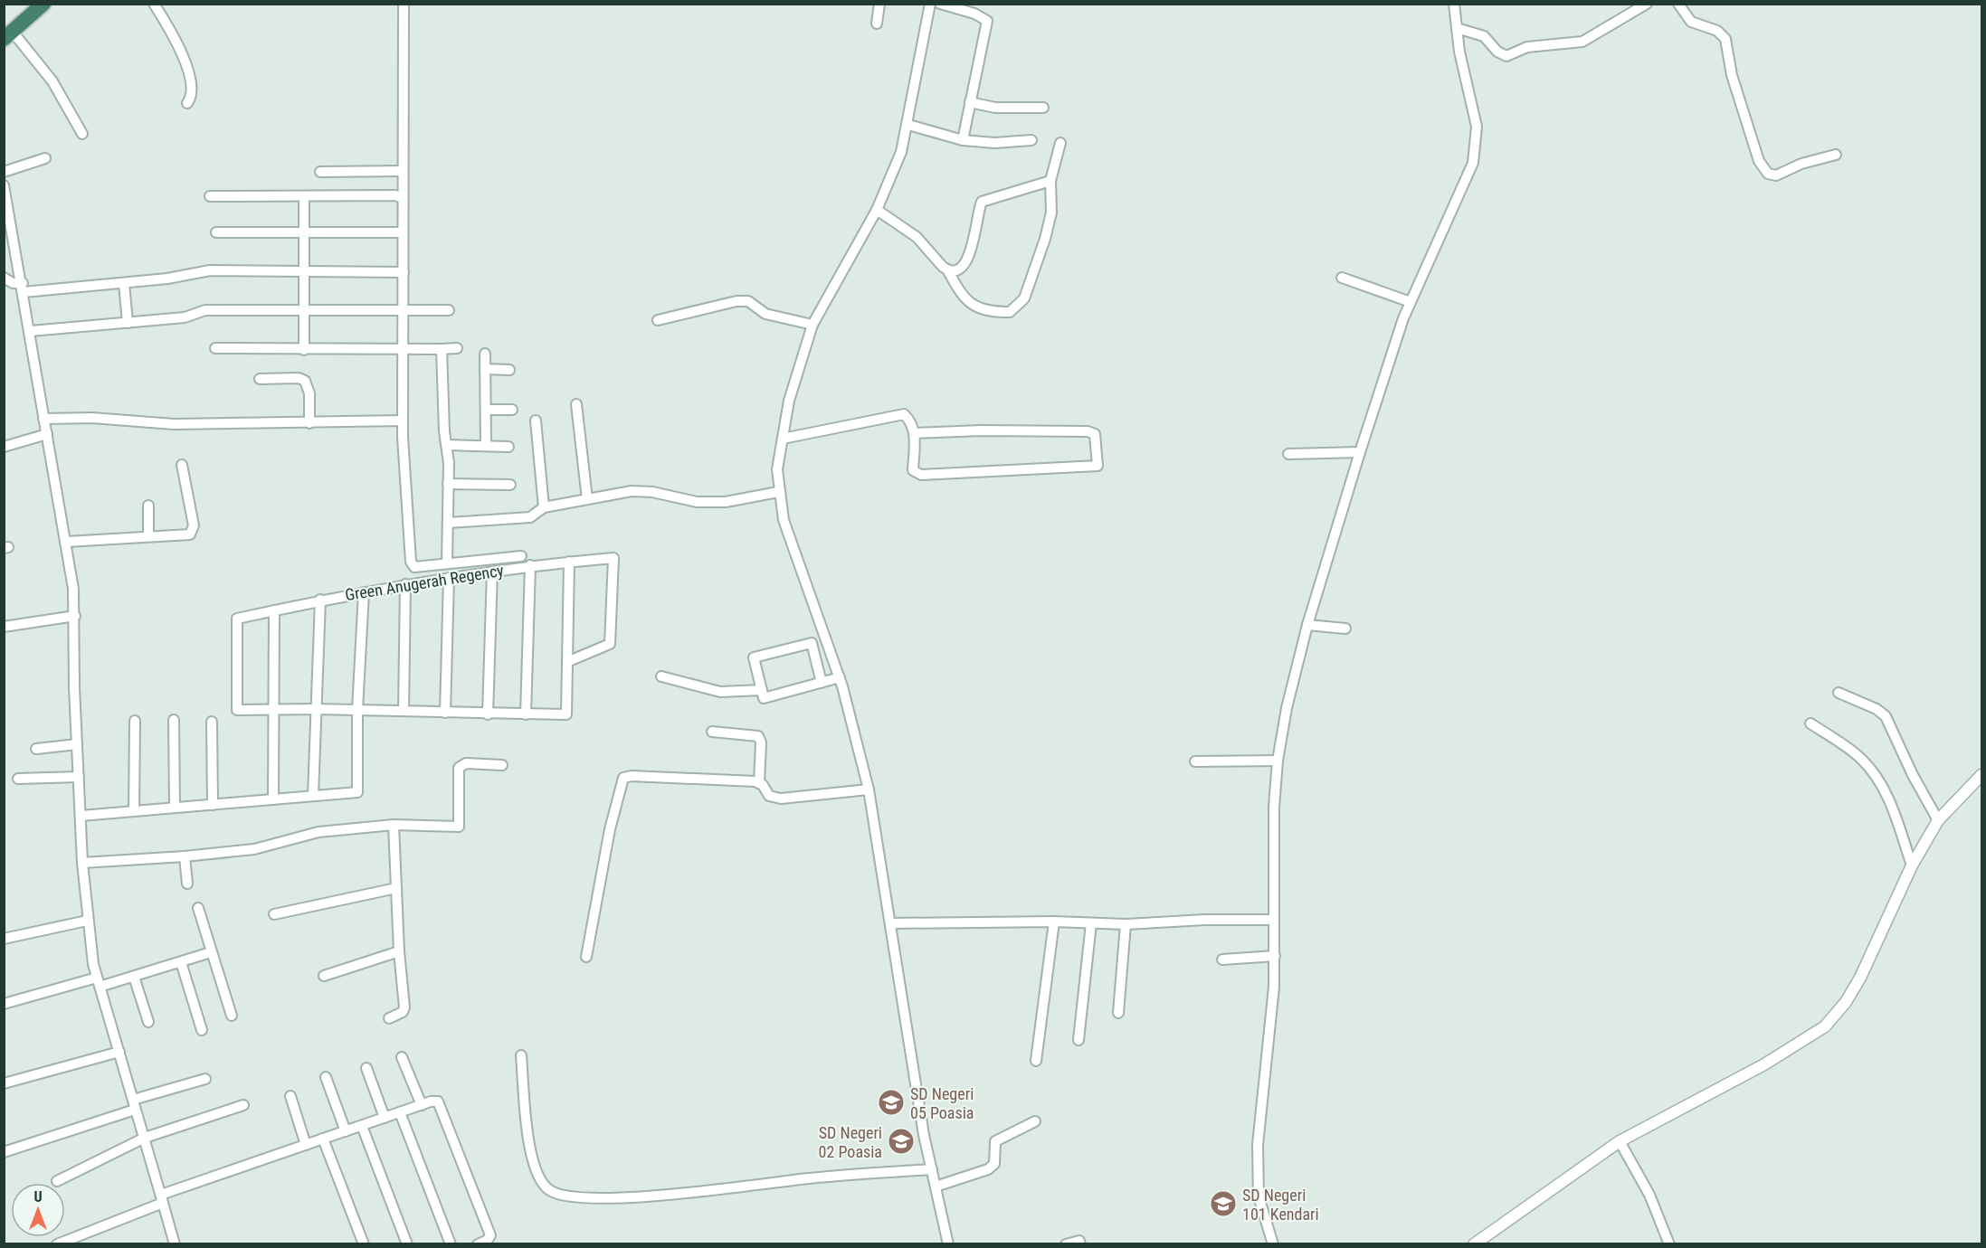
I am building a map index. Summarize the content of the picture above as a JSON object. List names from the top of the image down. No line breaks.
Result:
{"streets":{"street":["Green Anugerah Regency"]},"places":{"school or university":["SD Negeri 05 Poasia","SD Negeri 02 Poasia","SD Negeri 101 Kendari"]},"north":"top"}
